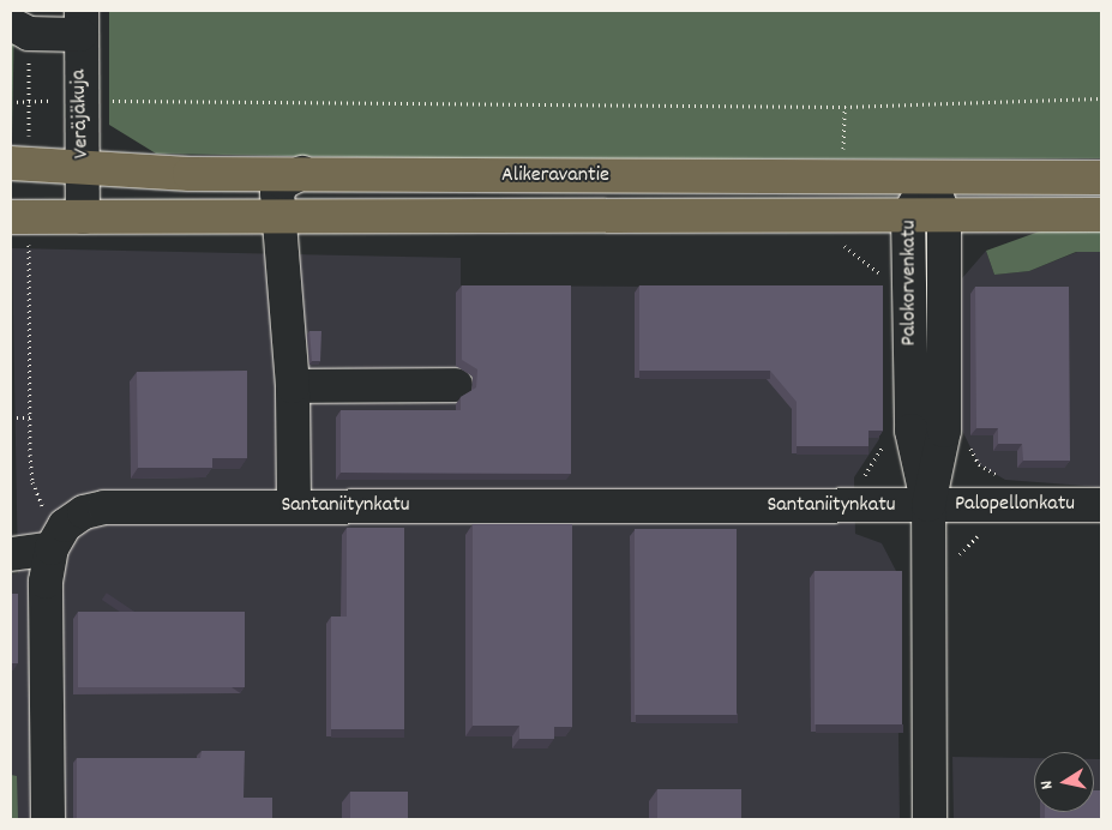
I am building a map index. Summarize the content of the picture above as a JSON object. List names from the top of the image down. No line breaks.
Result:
{"streets":{"main road":["Alikeravantie"],"street":["Veräjäkuja","Palokorvenkatu","Palopellonkatu","Santaniitynkatu"]},"crossings":[["Veräjäkuja","Alikeravantie"],["Alikeravantie","Palokorvenkatu"],["Palokorvenkatu","Palopellonkatu"],["Palokorvenkatu","Santaniitynkatu"],["Palopellonkatu","Santaniitynkatu"]],"north":"left"}
